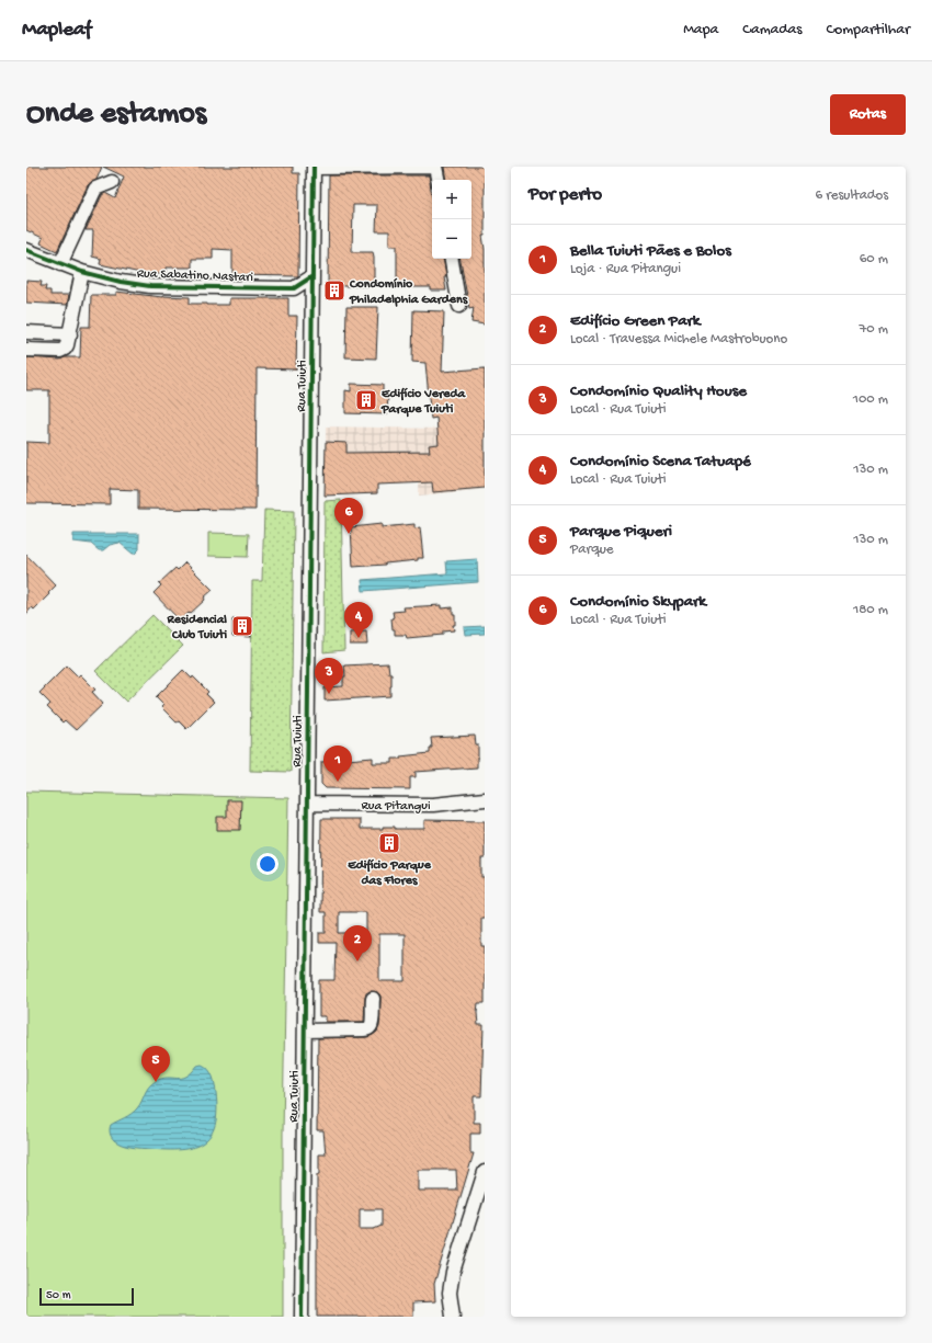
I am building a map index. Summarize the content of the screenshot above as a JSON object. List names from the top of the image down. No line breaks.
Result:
{"streets":{"street":["Rua Sabatino Nastari","Rua Tuiuti","Rua Pitangui"]},"crossings":[["Rua Tuiuti","Rua Pitangui"]],"places":{"building":["Condomínio Philadelphia Gardens","Edifício Vereda Parque Tuiuti","Residencial Club Tuiuti","Edifício Parque das Flores"]},"scale_bar":"50 m","page":{"header":"Mapleaf","nav":["Mapa","Camadas","Compartilhar"],"buttons":"Rotas","title":"Onde estamos","heading":["Por perto","6 resultados"],"map_buttons":["+","−"],"list":[{"mark":"1","name":"Bella Tuiuti Pães e Bolos","note":"Loja · Rua Pitangui","value":"60 m"},{"mark":"2","name":"Edifício Green Park","note":"Local · Travessa Michele Mastrobuono","value":"70 m"},{"mark":"3","name":"Condomínio Quality House","note":"Local · Rua Tuiuti","value":"100 m"},{"mark":"4","name":"Condomínio Scena Tatuapé","note":"Local · Rua Tuiuti","value":"130 m"},{"mark":"5","name":"Parque Piqueri","note":"Parque","value":"130 m"},{"mark":"6","name":"Condomínio Skypark","note":"Local · Rua Tuiuti","value":"180 m"}],"pins":["6","4","3","1","2","5"],"scale":"50 m"}}
